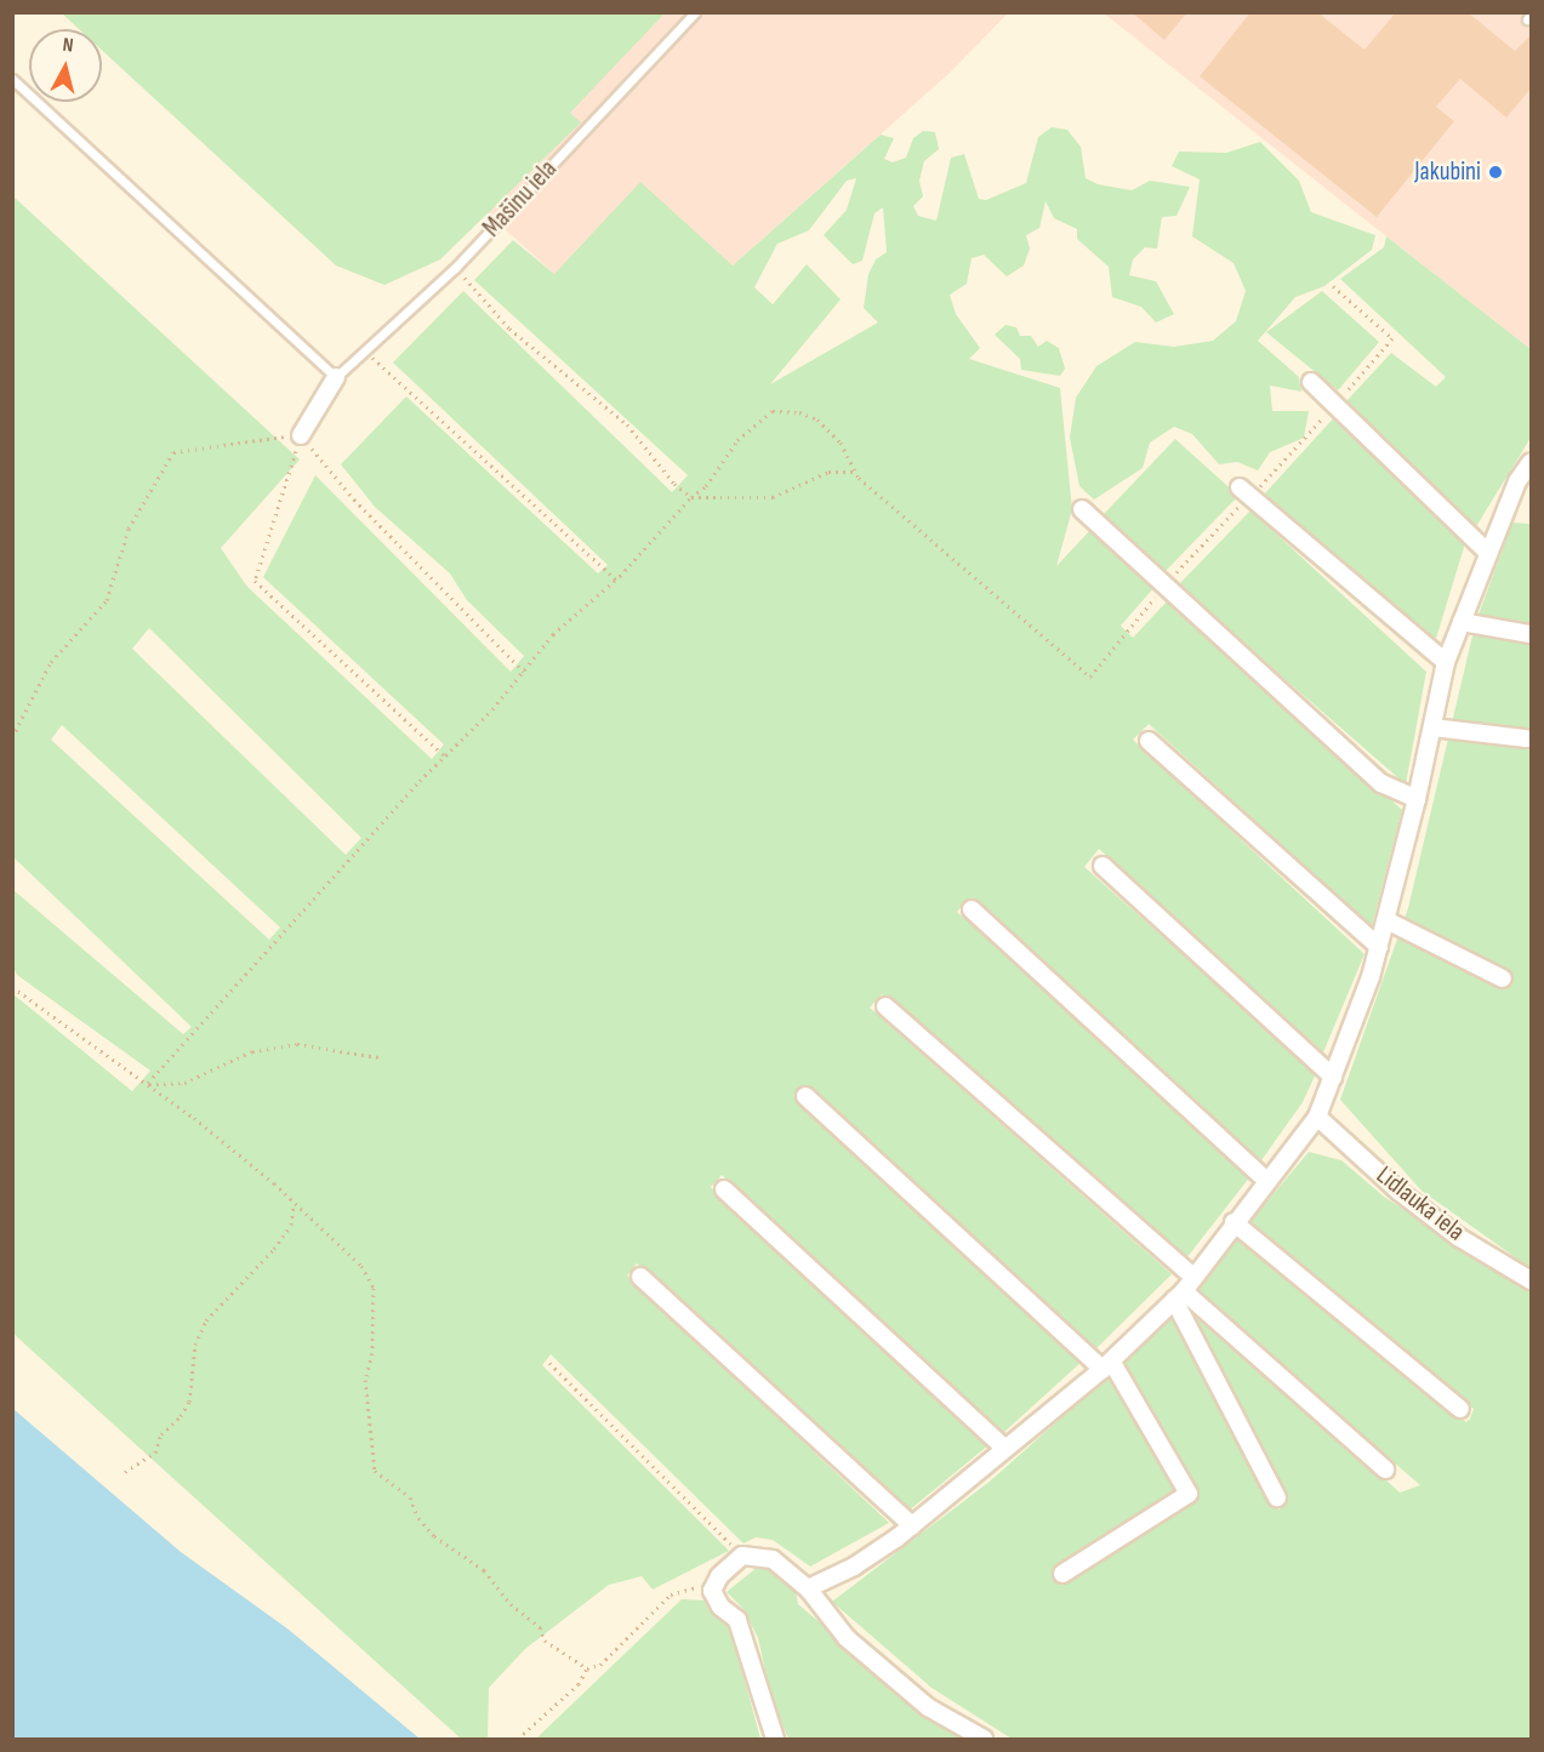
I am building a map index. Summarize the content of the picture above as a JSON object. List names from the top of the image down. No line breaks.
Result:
{"streets":{"street":["Lidlauka iela"],"lane":["Mašīnu iela"]},"places":["Jakubini"],"north":"top"}
